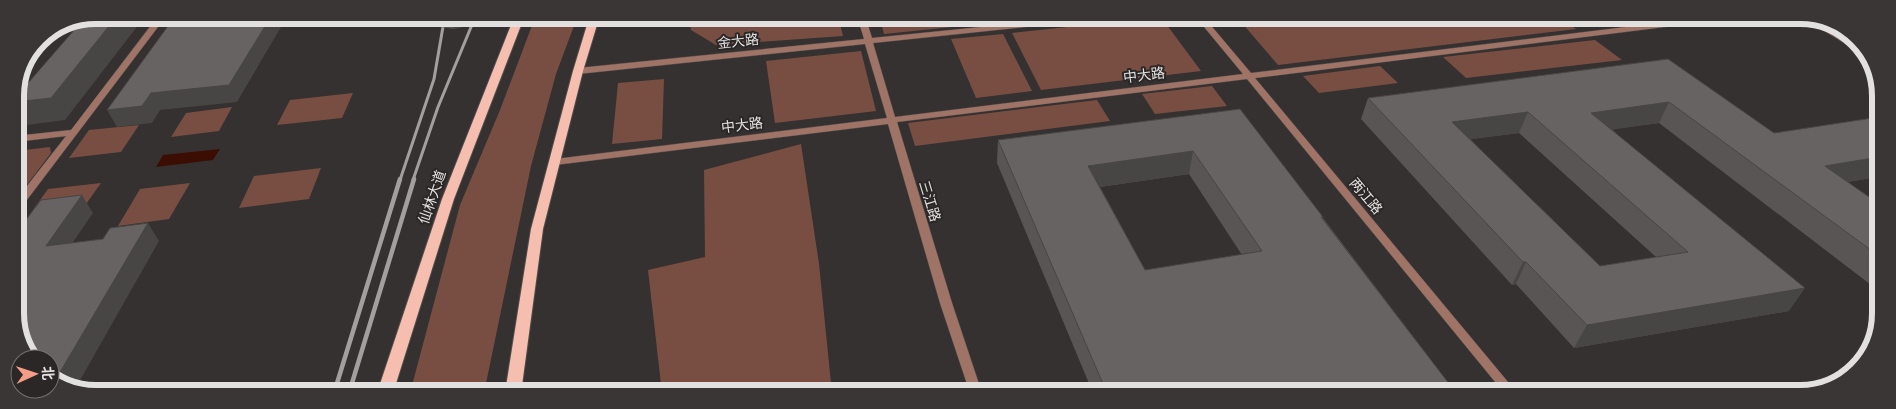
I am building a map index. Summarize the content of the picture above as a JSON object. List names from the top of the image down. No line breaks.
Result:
{"streets":{"main road":["仙林大道"],"street":["金大路","中大路","两江路","三江路"]},"crossings":[["金大路","三江路"],["中大路","两江路"],["中大路","三江路"]],"north":"right"}
